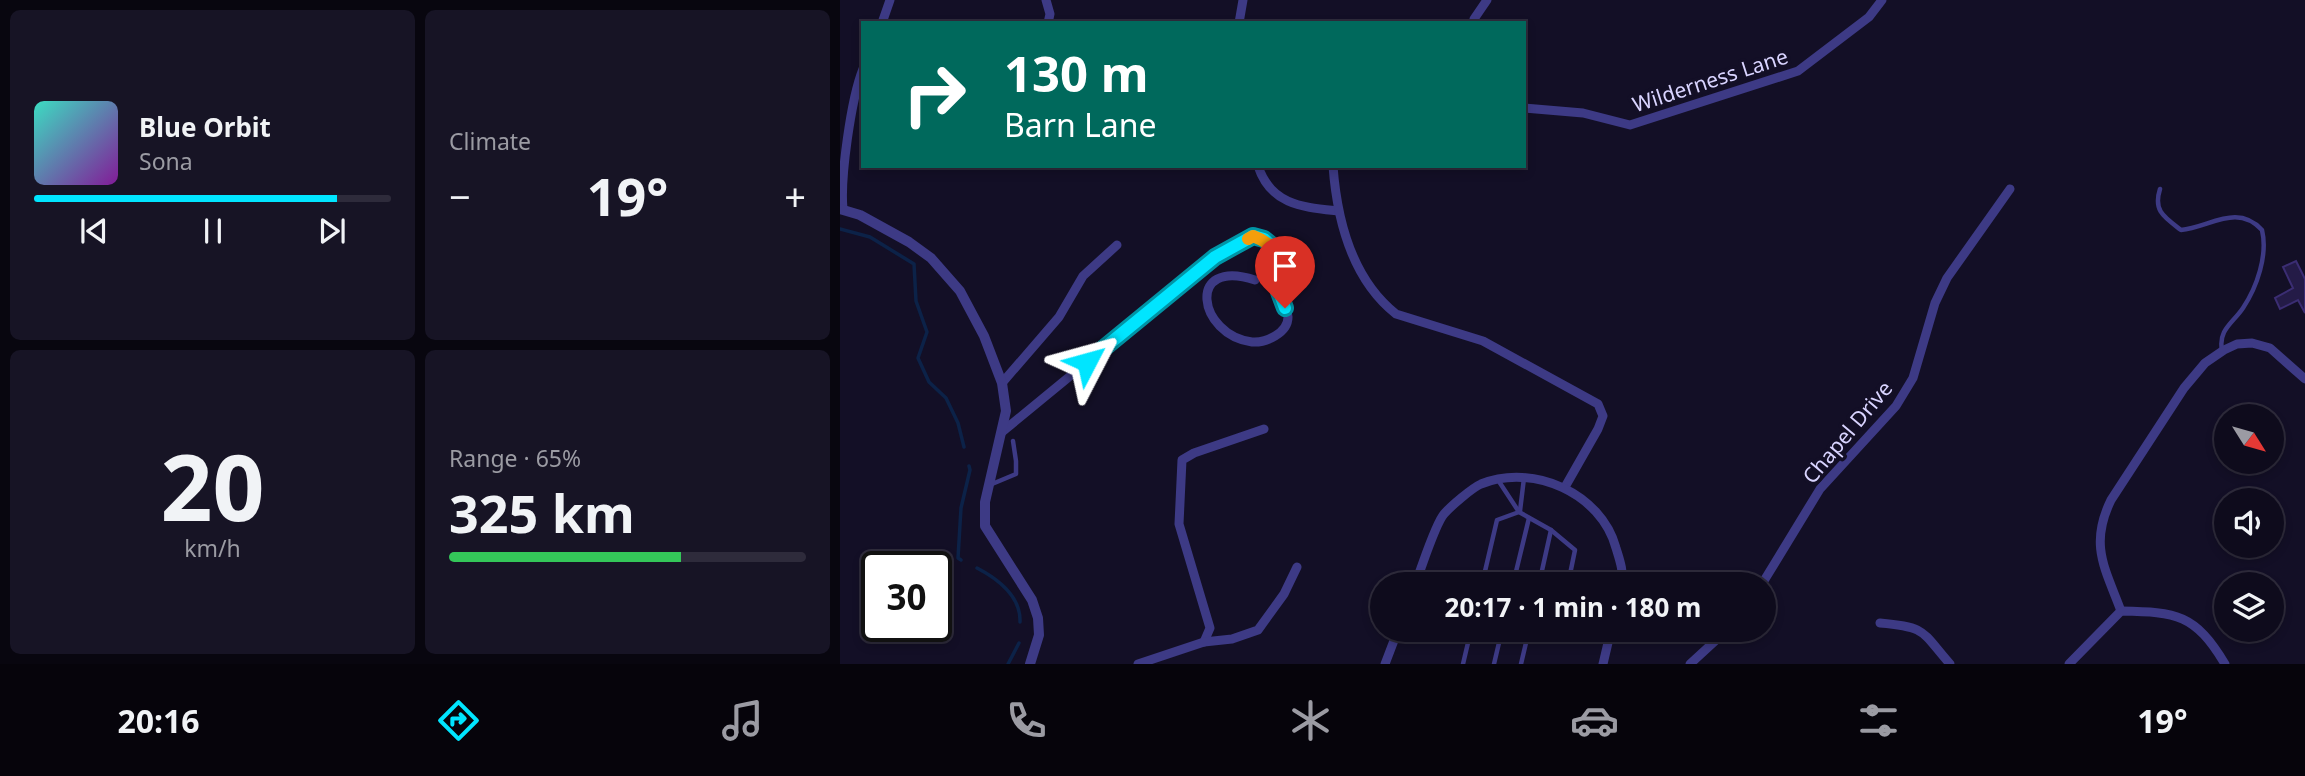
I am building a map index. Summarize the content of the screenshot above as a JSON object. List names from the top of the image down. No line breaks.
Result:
{"streets":{"street":["Wilderness Lane","Chapel Drive"]},"north":"bottom right","page":{"tile":["Climate",["20","km/h"],["Range · 65%","325 km"]],"turn":["130 m","Barn Lane"],"song":["Blue Orbit","Sona"],"heat":["−","19°","+"],"limit":"30","trip":"20:17 · 1 min · 180 m","tabs":["20:16","19°"]}}
